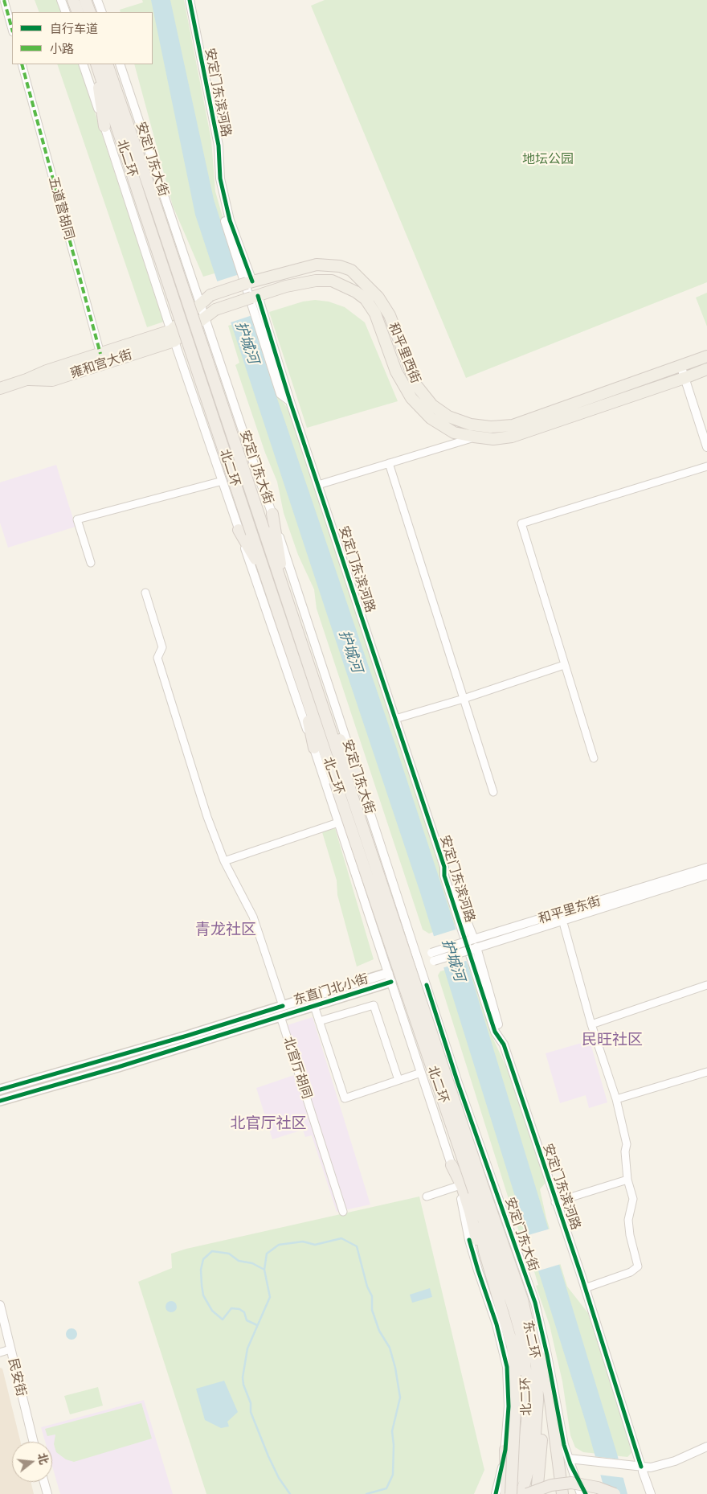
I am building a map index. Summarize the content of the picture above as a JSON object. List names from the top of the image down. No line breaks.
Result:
{"streets":{"highway":["北二环","东二环"],"main road":["和平里西街","雍和宫大街","东直门北小街"],"street":["安定门东滨河路","安定门东大街","五道营胡同","和平里东街","北官厅胡同","民安街"]},"crossings":[["安定门东滨河路","和平里西街"],["北二环","东二环"],["安定门东大街","和平里西街"],["安定门东大街","和平里东街"],["五道营胡同","雍和宫大街"],["和平里西街","雍和宫大街"],["东直门北小街","北官厅胡同"]],"districts":["青龙社区","民旺社区","北官厅社区"],"water":["护城河"],"parks":["地坛公园"],"legend":["自行车道","小路"],"north":"right"}
